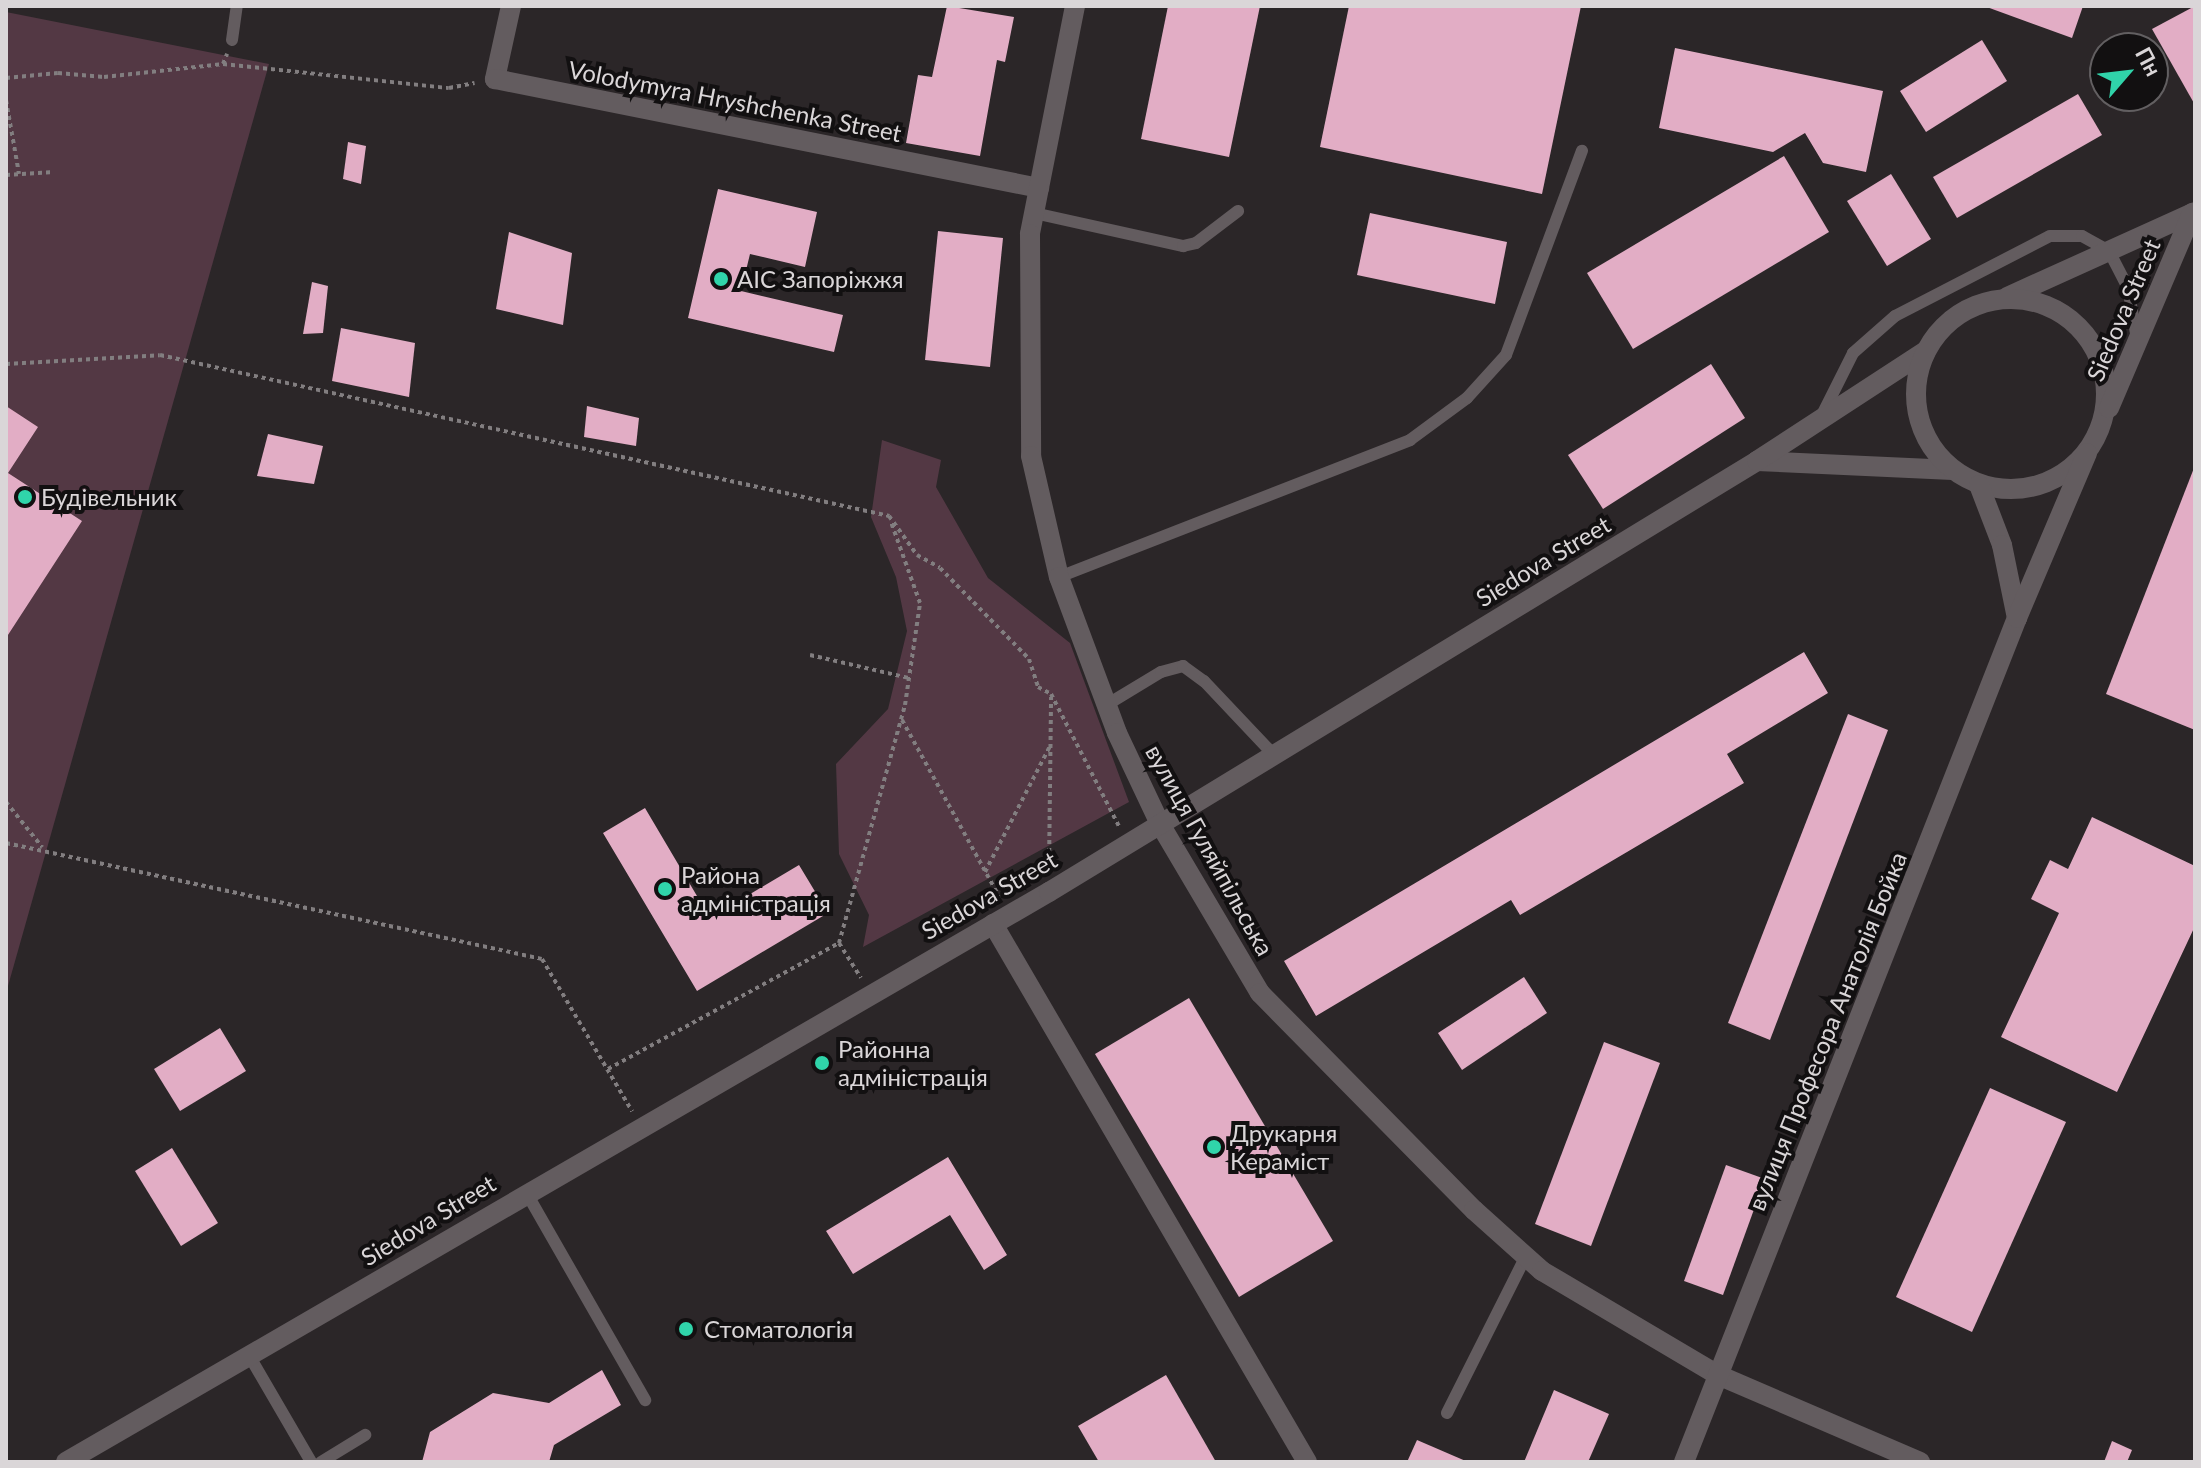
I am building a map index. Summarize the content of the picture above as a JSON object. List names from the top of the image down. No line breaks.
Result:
{"streets":{"street":["Volodymyra Hryshchenka Street","Siedova Street","вулиця Гуляйпільська","вулиця Професора Анатолія Бойка"]},"crossings":[["Volodymyra Hryshchenka Street","вулиця Гуляйпільська"],["Siedova Street","вулиця Гуляйпільська"],["Siedova Street","вулиця Професора Анатолія Бойка"],["вулиця Гуляйпільська","вулиця Професора Анатолія Бойка"]],"places":["АІС Запоріжжя","Будівельник","Района адміністрація","Районна адміністрація","Друкарня Кераміст","Стоматологія"],"north":"top right"}
